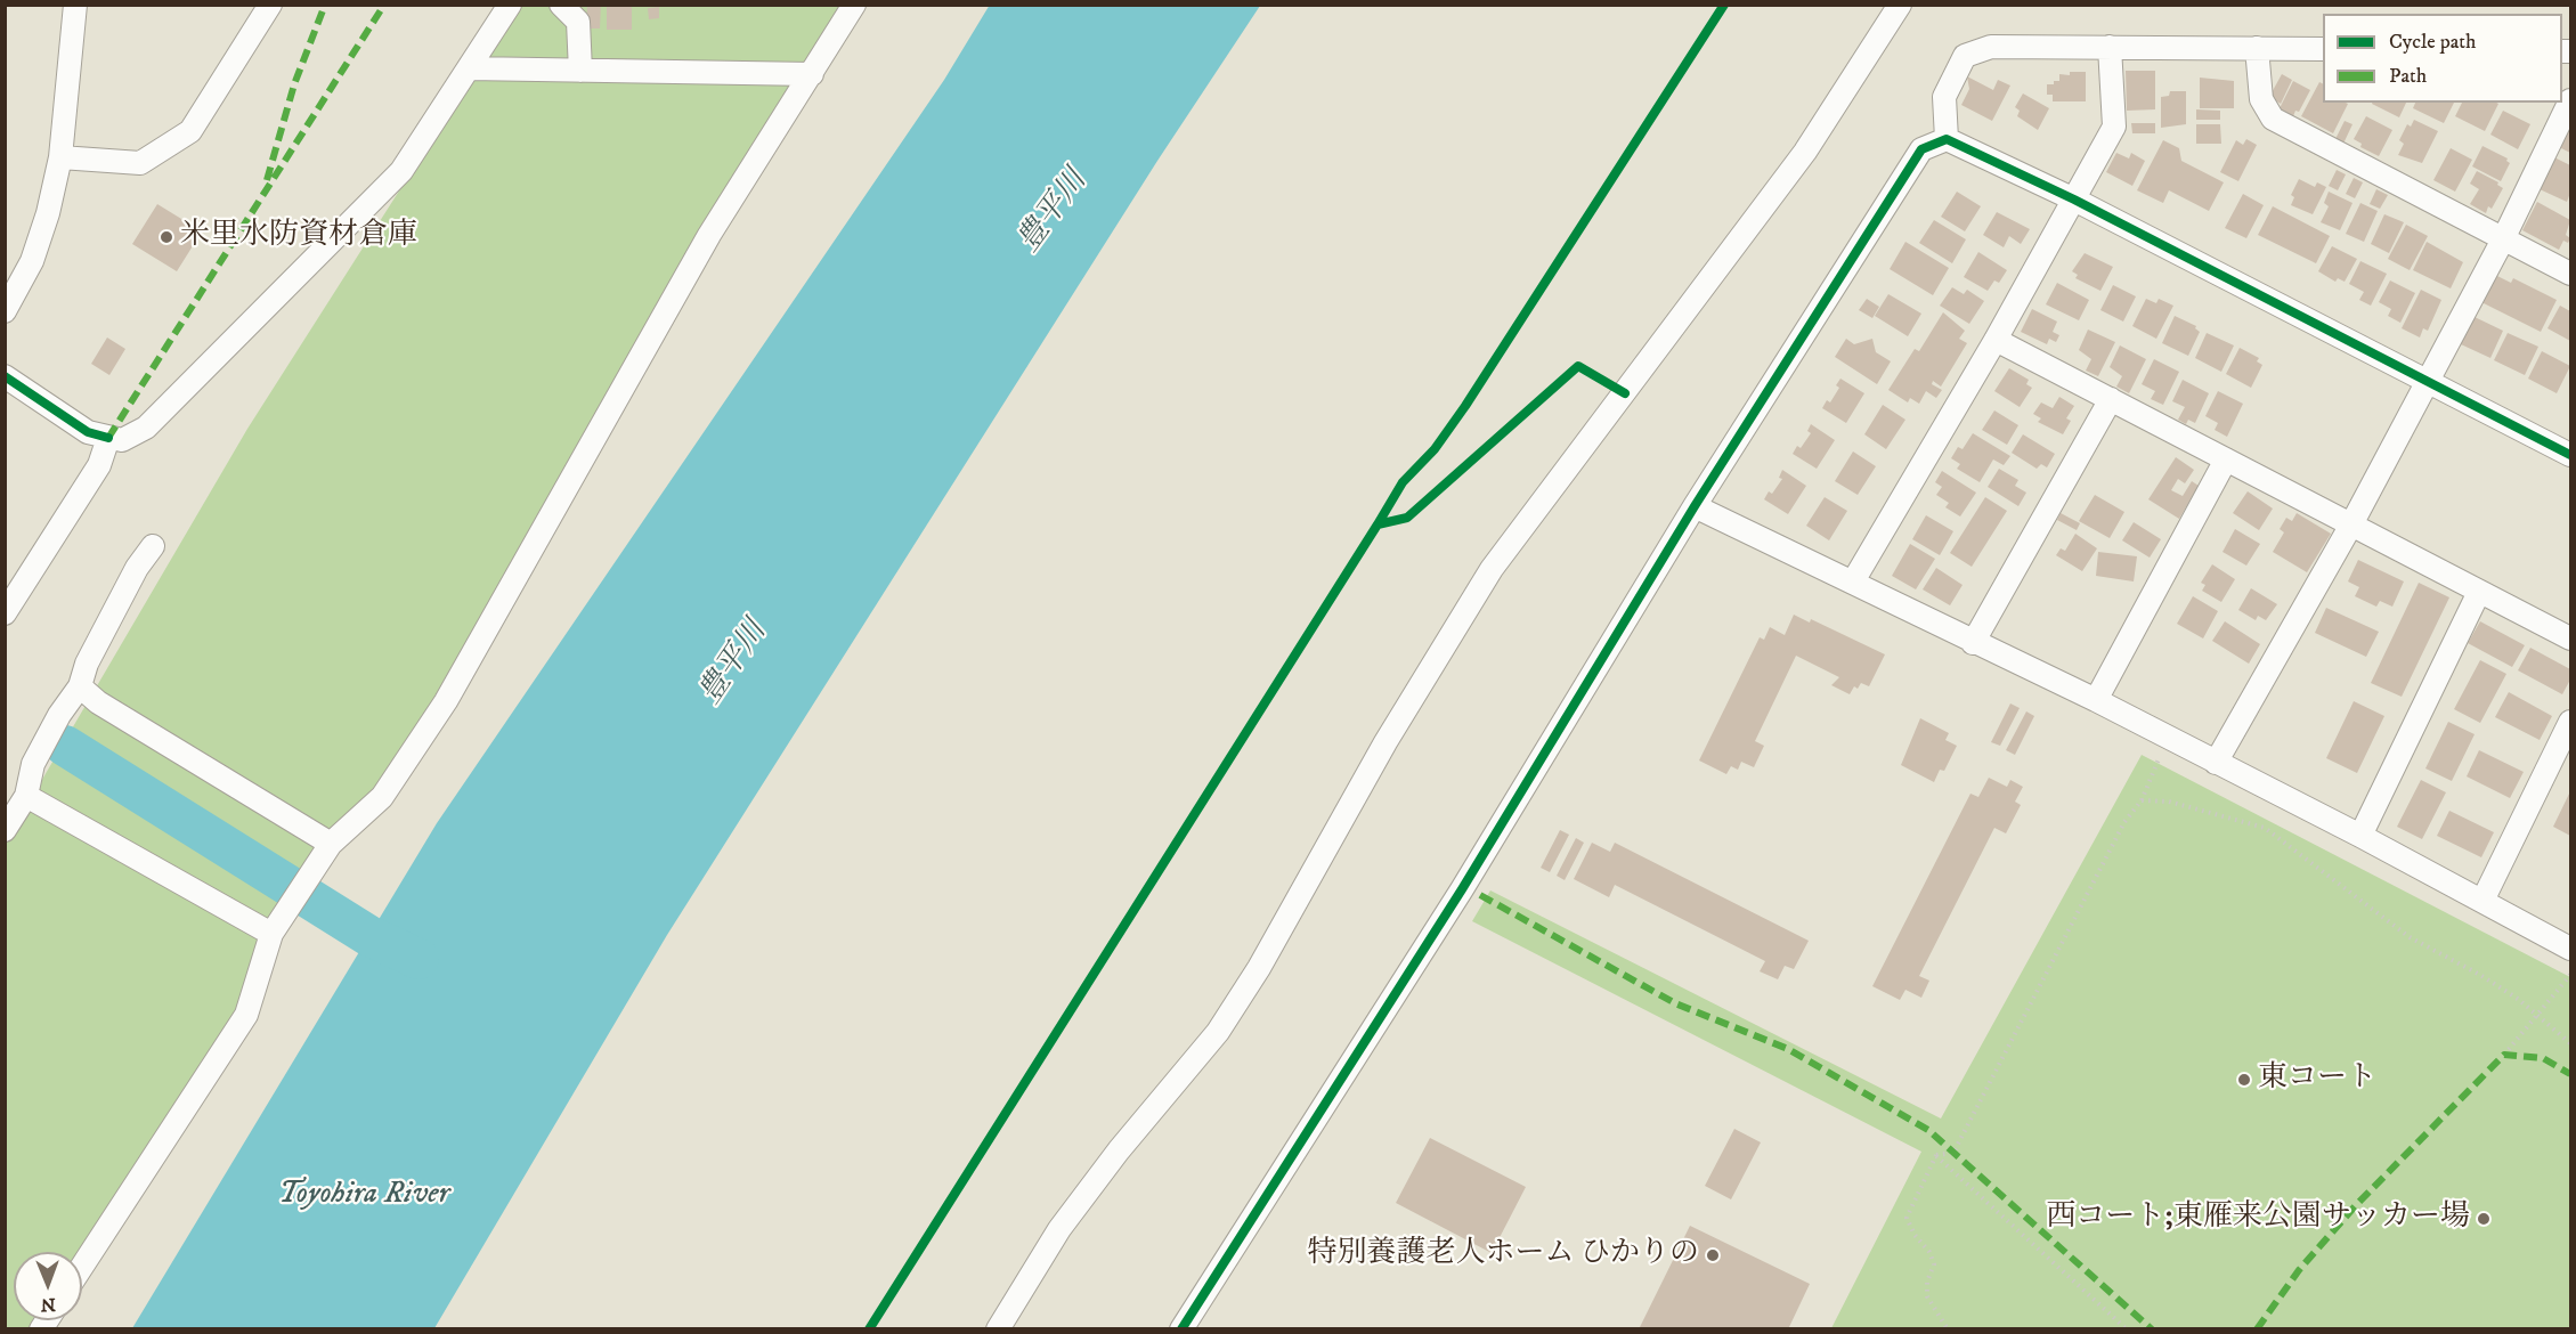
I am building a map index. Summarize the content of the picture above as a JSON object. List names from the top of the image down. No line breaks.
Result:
{"water":["豊平川","Toyohira River"],"places":["米里水防資材倉庫","東コート","西コート;東雁来公園サッカー場","特別養護老人ホーム ひかりの"],"legend":["Cycle path","Path"],"north":"bottom"}
